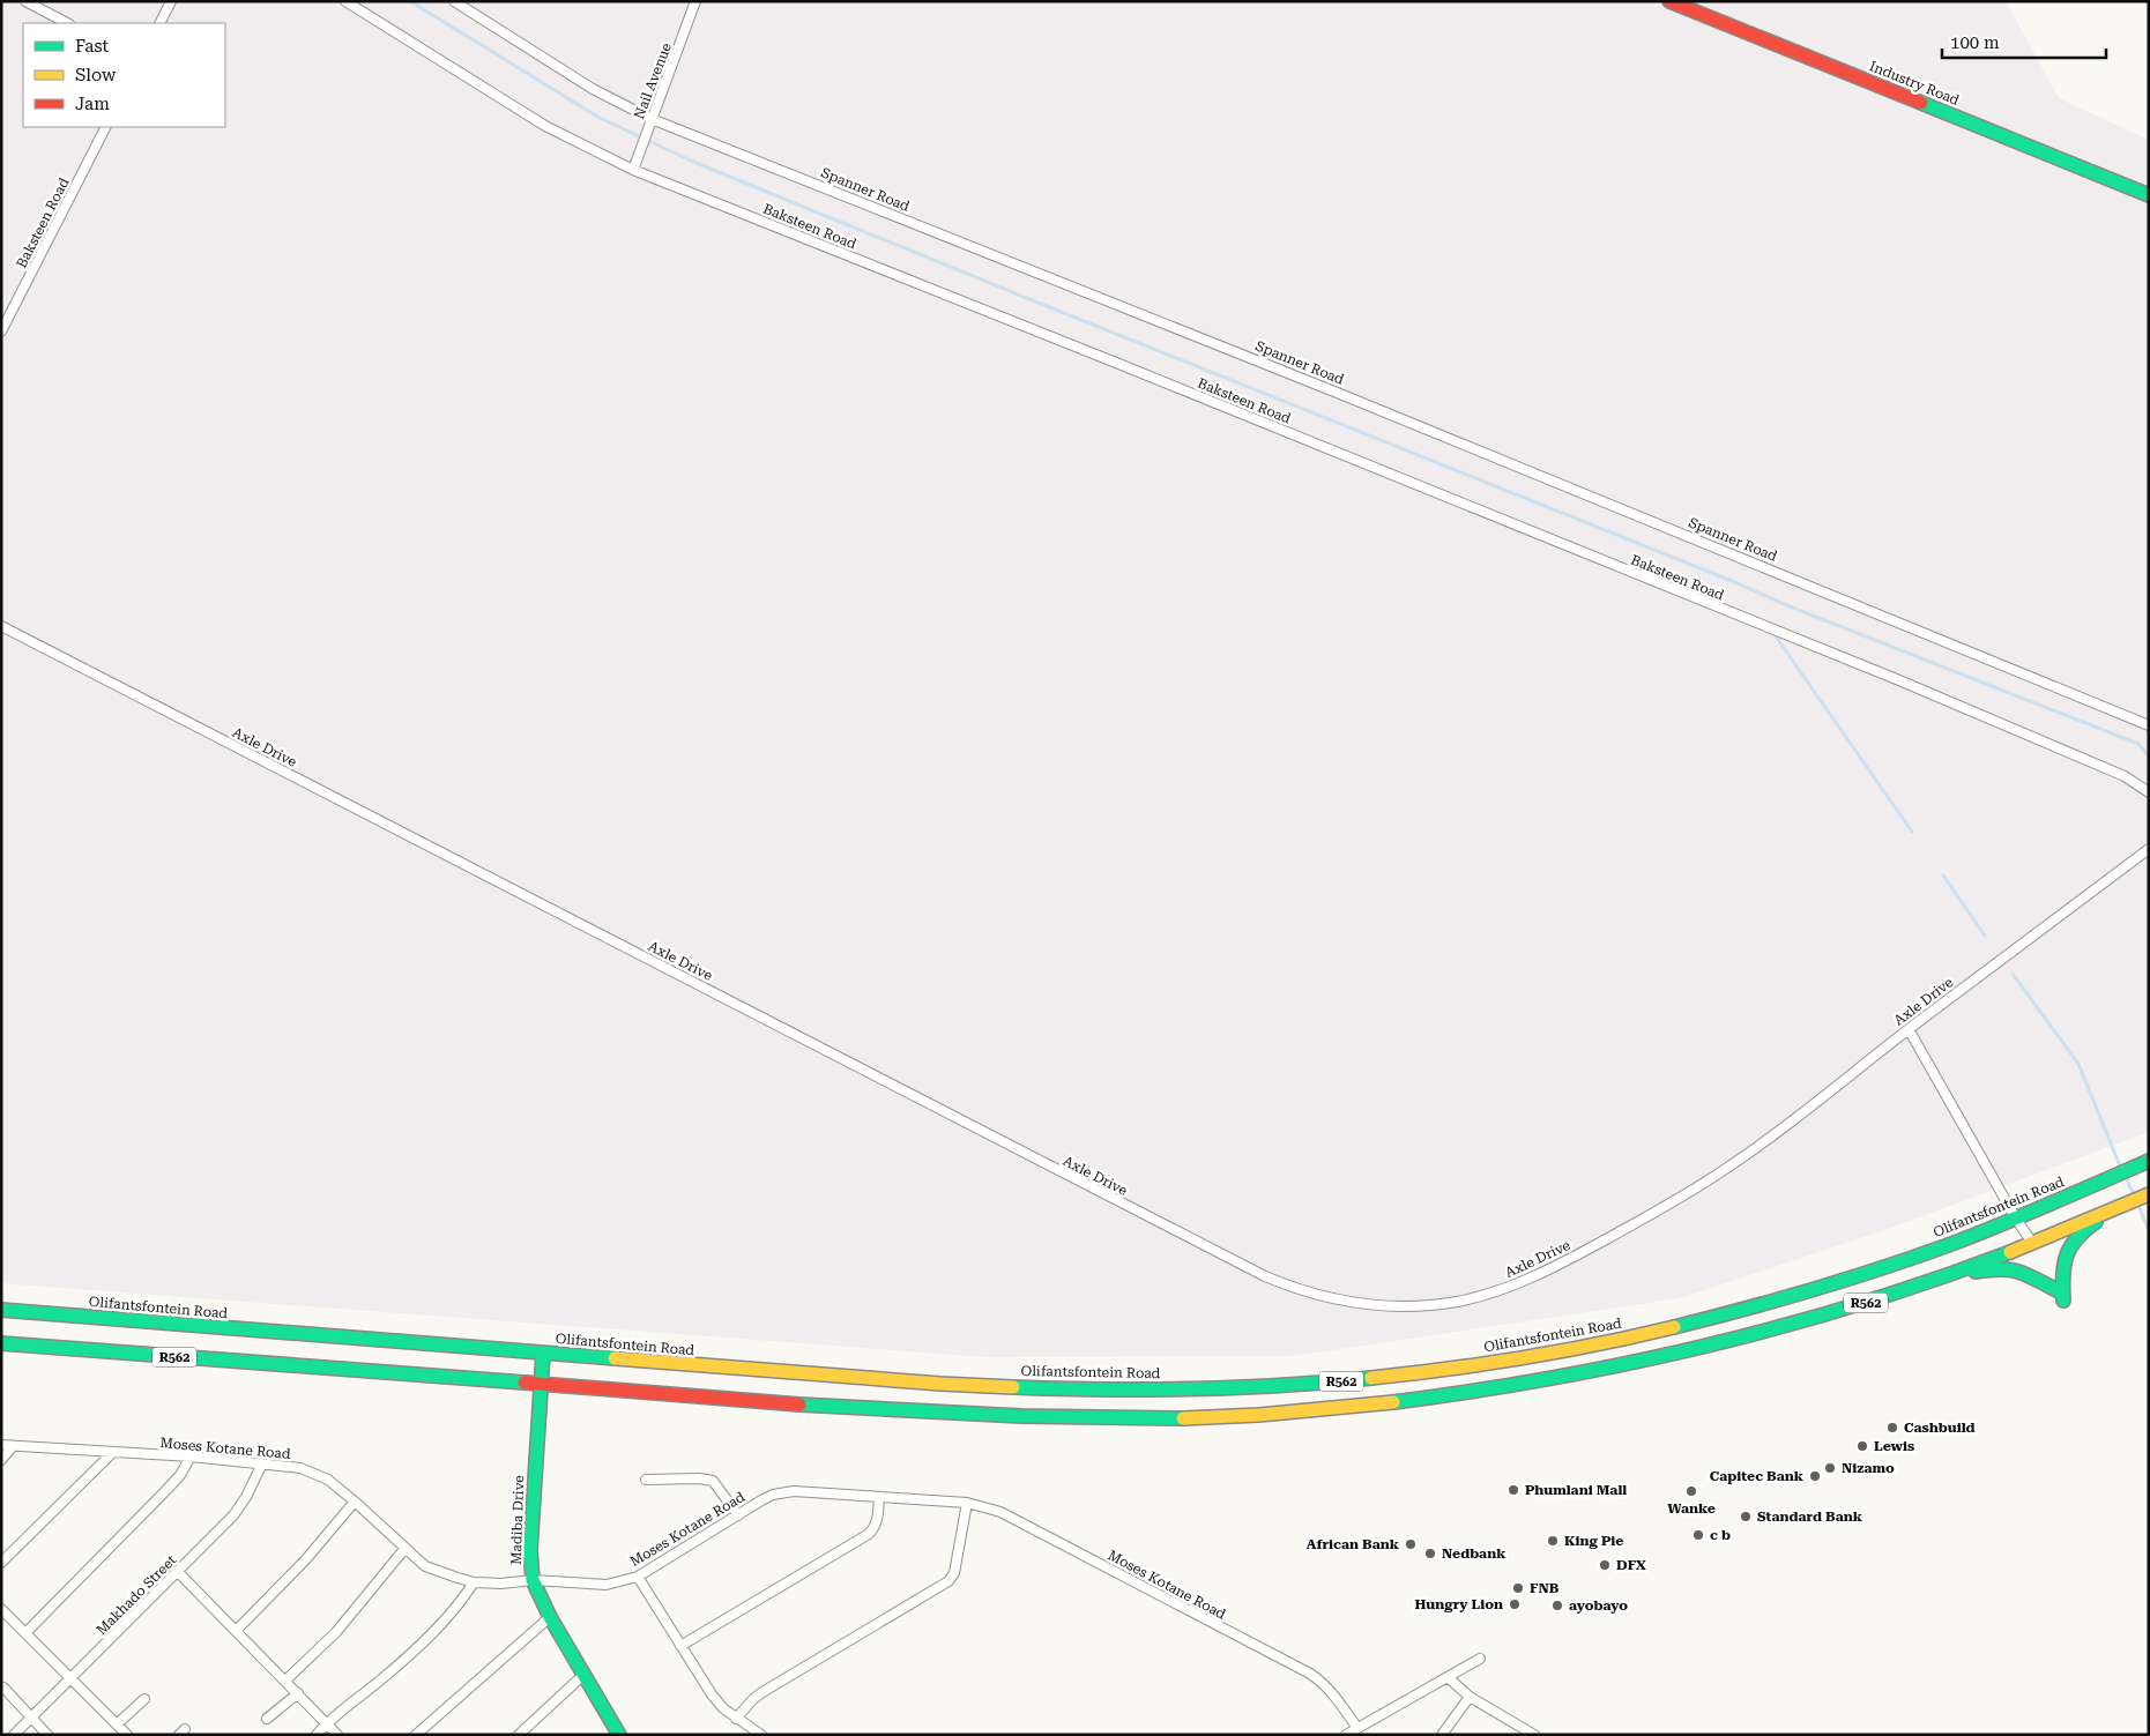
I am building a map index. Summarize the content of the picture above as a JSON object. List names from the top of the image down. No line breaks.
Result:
{"streets":{"main road":["Industry Road","Olifantsfontein Road","R562","Madiba Drive"],"street":["Nail Avenue","Spanner Road","Baksteen Road","Axle Drive","Moses Kotane Road","Makhado Street"]},"crossings":[["Nail Avenue","Spanner Road"],["Nail Avenue","Baksteen Road"],["Olifantsfontein Road","Madiba Drive"],["R562","Madiba Drive"],["Moses Kotane Road","Madiba Drive"],["Moses Kotane Road","Makhado Street"]],"places":["Cashbuild","Lewis","Nizamo","Capitec Bank","Phumlani Mall","Wanke","Standard Bank","c b","King Pie","African Bank","Nedbank","DFX","FNB","Hungry Lion","ayobayo"],"legend":["Fast","Slow","Jam"],"scale_bar":"100 m"}
